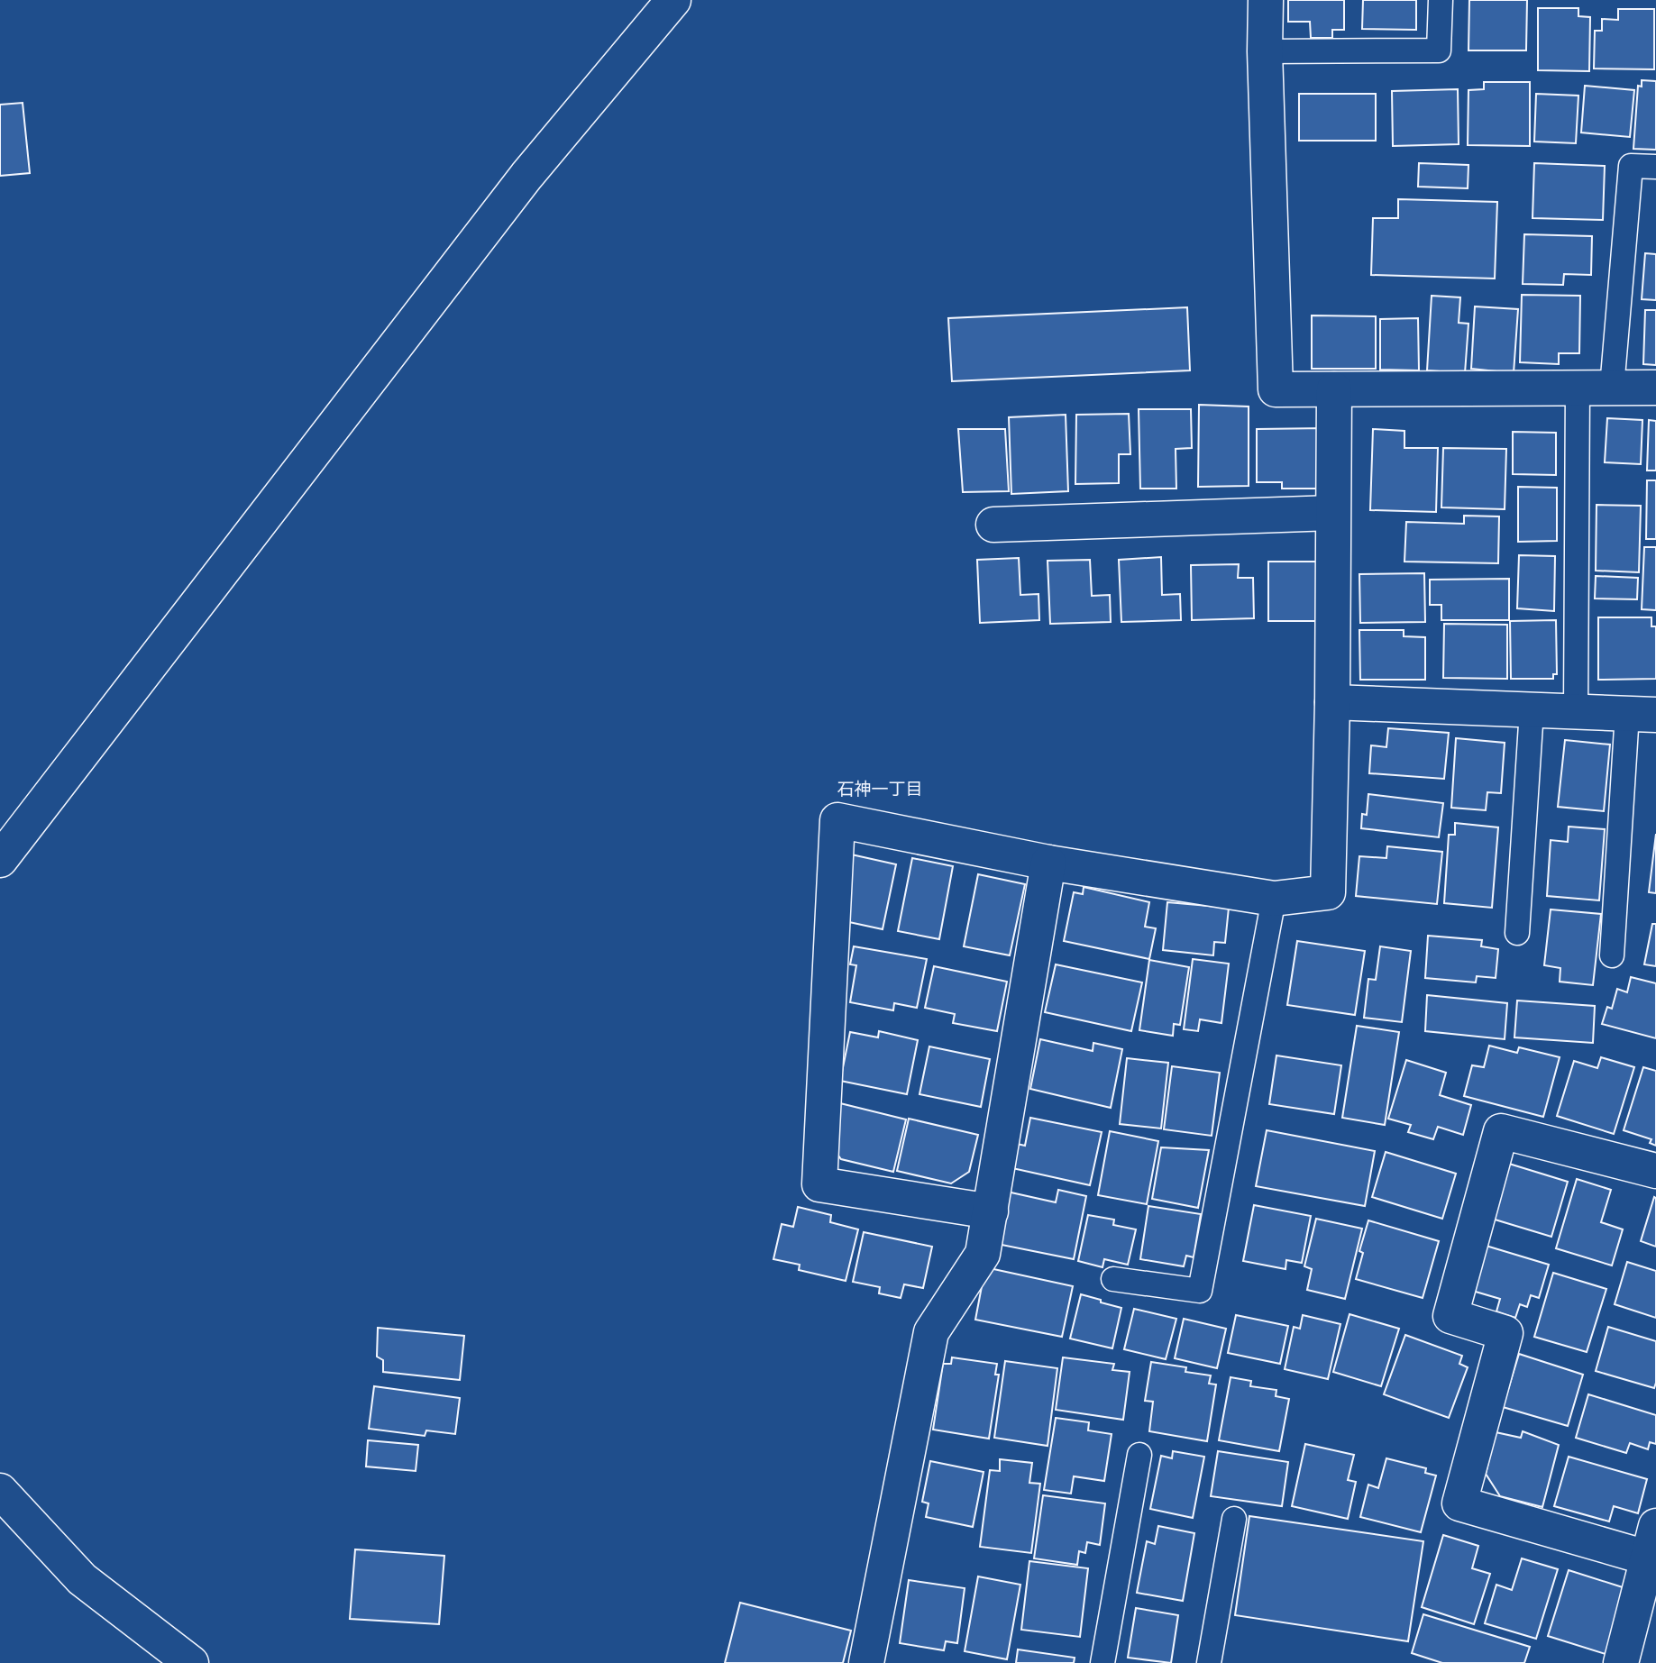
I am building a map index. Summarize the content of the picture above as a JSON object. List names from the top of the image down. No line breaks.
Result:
{"districts":["石神一丁目"]}
